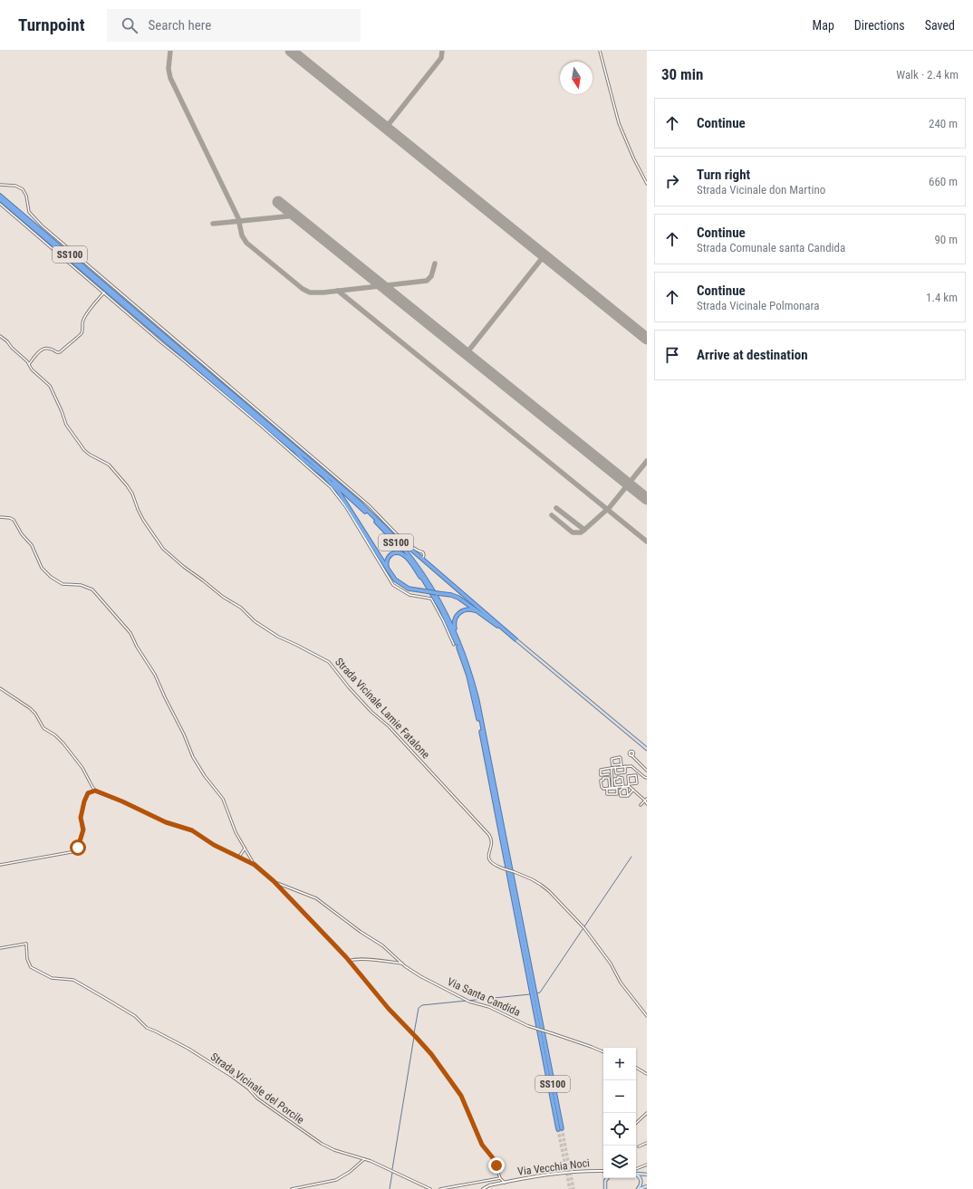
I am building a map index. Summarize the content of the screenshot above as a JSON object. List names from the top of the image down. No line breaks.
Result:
{"streets":{"highway":["SS100"],"street":["Strada Vicinale Lamie Fatalone","Via Santa Candida","Strada Vicinale del Porcile","Via Vecchia Noci"]},"north":"bottom","page":{"header":"Turnpoint","search":"Search here","nav":["Map","Directions","Saved"],"heading":["30 min","Walk · 2.4 km"],"list":[["Continue","240 m"],["Turn right","Strada Vicinale don Martino","660 m"],["Continue","Strada Comunale santa Candida","90 m"],["Continue","Strada Vicinale Polmonara","1.4 km"],"Arrive at destination"],"map_buttons":["+","−"]}}
